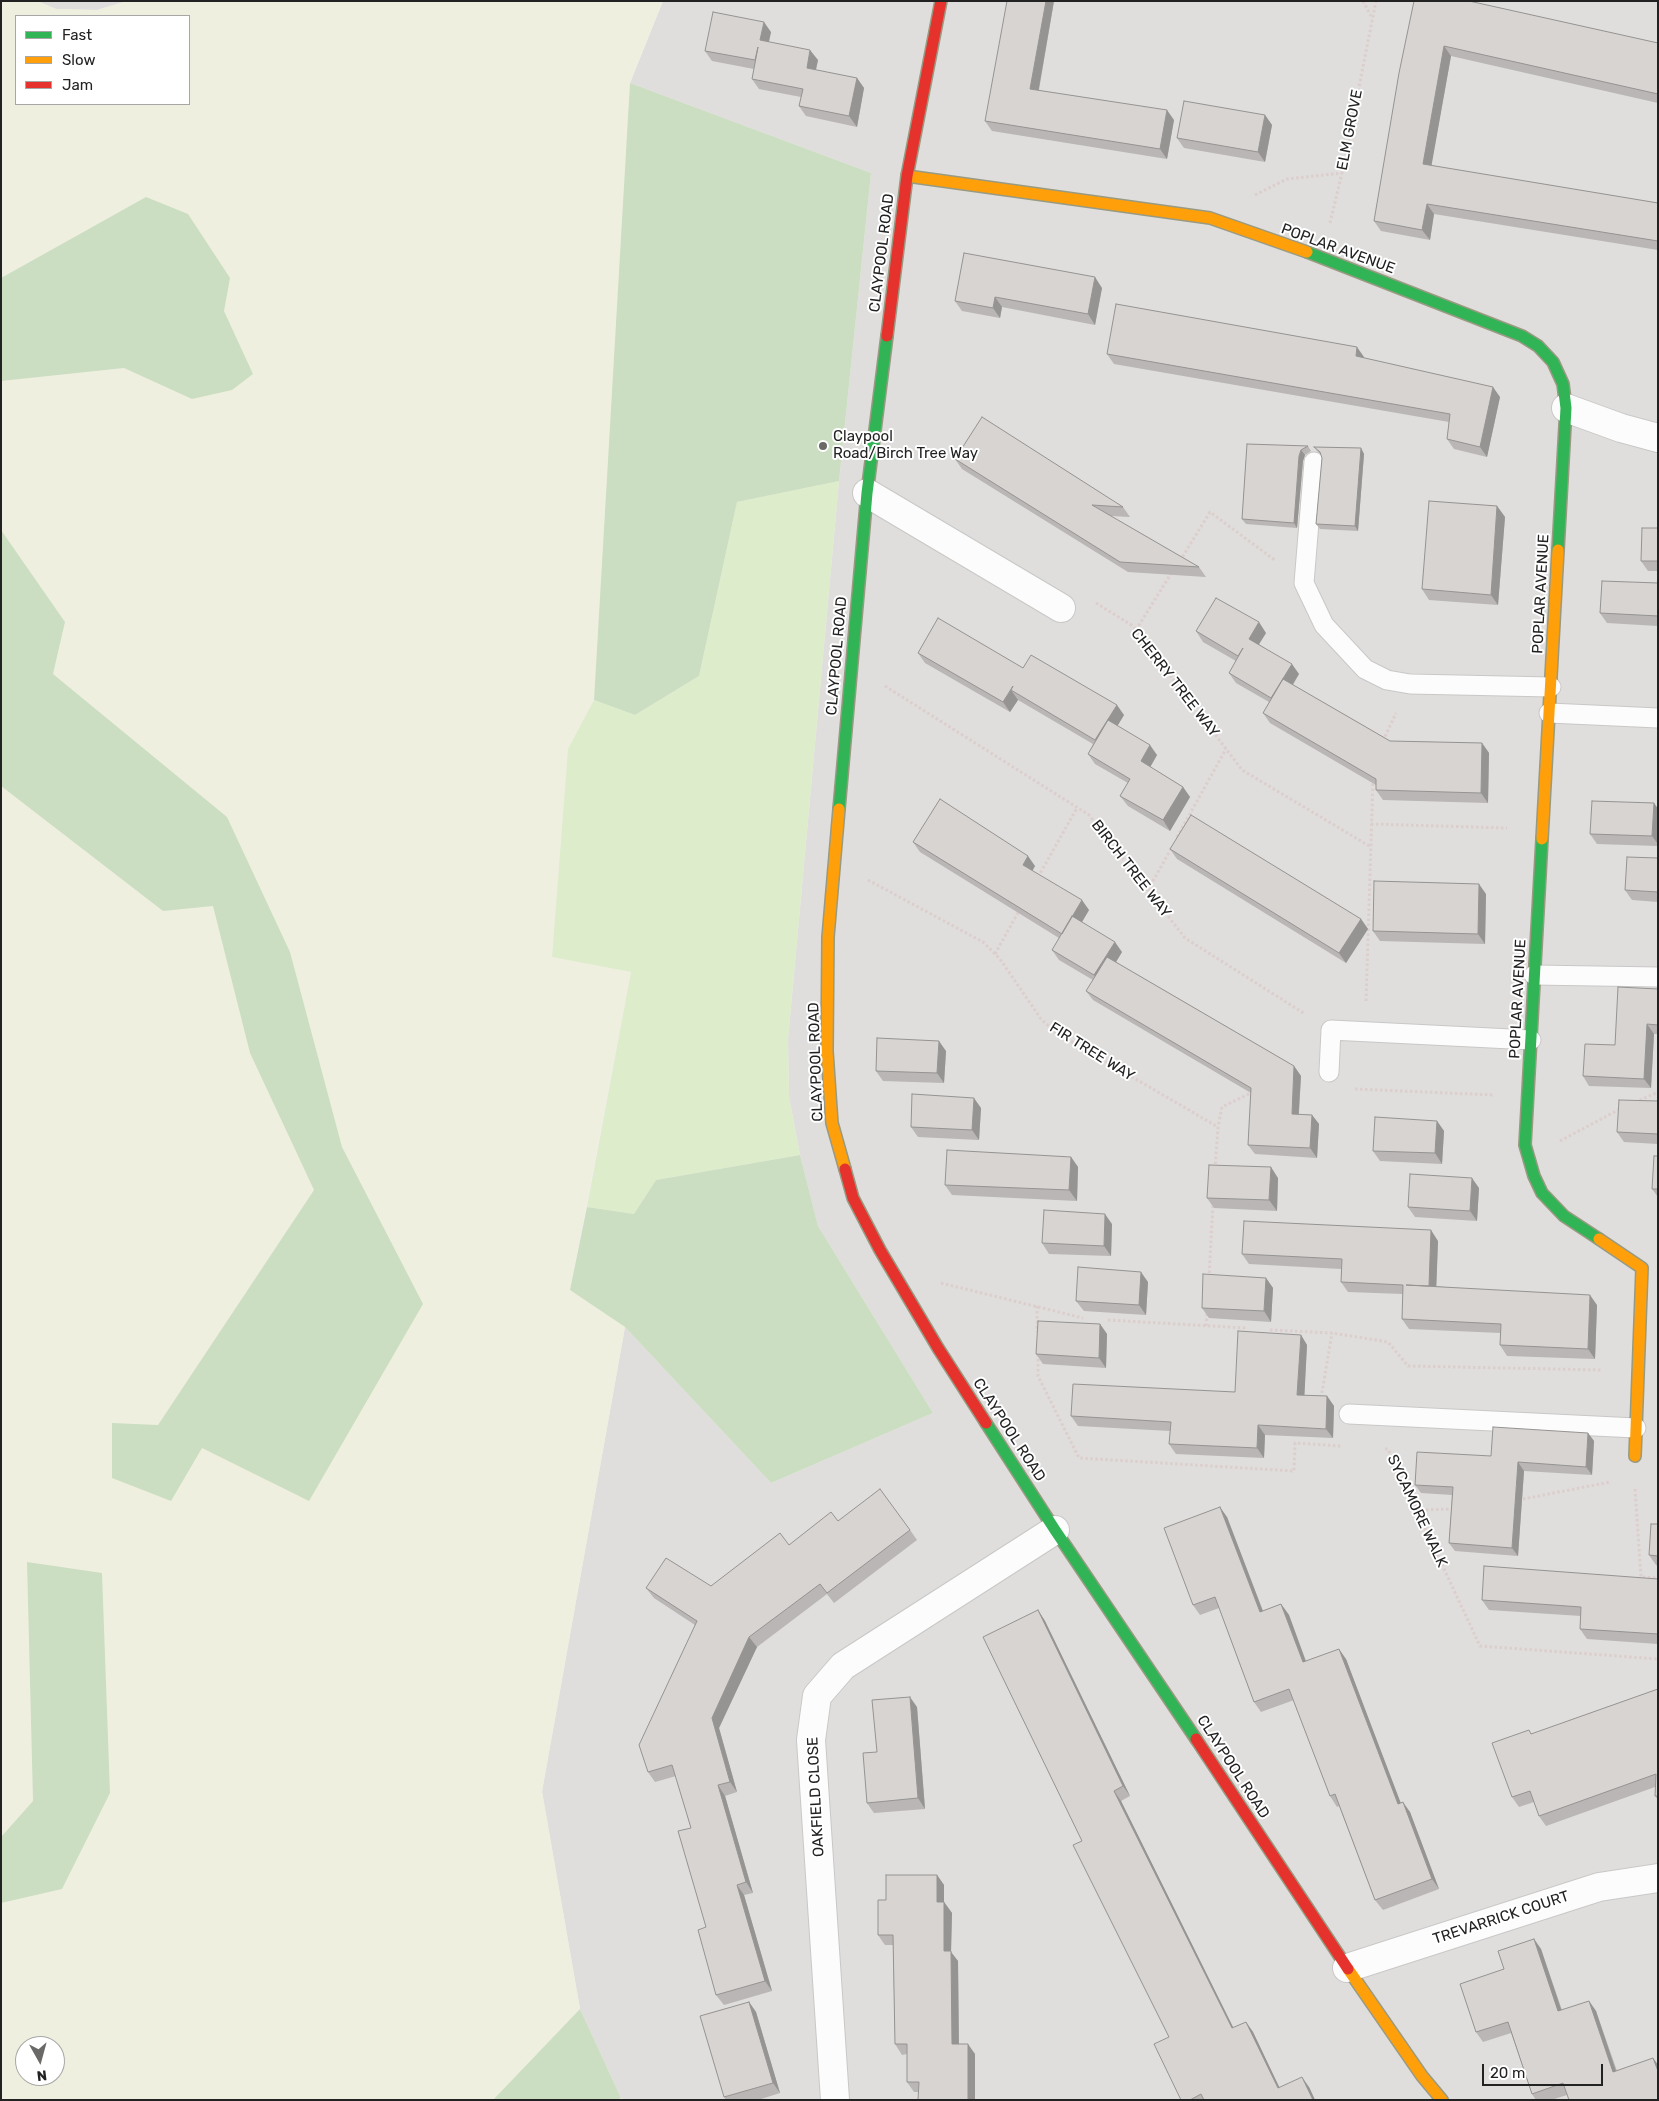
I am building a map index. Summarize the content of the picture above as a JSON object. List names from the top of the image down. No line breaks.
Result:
{"streets":{"street":["POPLAR AVENUE","CLAYPOOL ROAD","OAKFIELD CLOSE","TREVARRICK COURT"],"path":["ELM GROVE","CHERRY TREE WAY","BIRCH TREE WAY","FIR TREE WAY","SYCAMORE WALK"]},"crossings":[["ELM GROVE","POPLAR AVENUE"],["POPLAR AVENUE","CLAYPOOL ROAD"],["CLAYPOOL ROAD","BIRCH TREE WAY"],["CLAYPOOL ROAD","FIR TREE WAY"],["CLAYPOOL ROAD","OAKFIELD CLOSE"],["CLAYPOOL ROAD","TREVARRICK COURT"]],"places":["Claypool Road/Birch Tree Way"],"legend":["Fast","Slow","Jam"],"scale_bar":"20 m","north":"bottom"}
